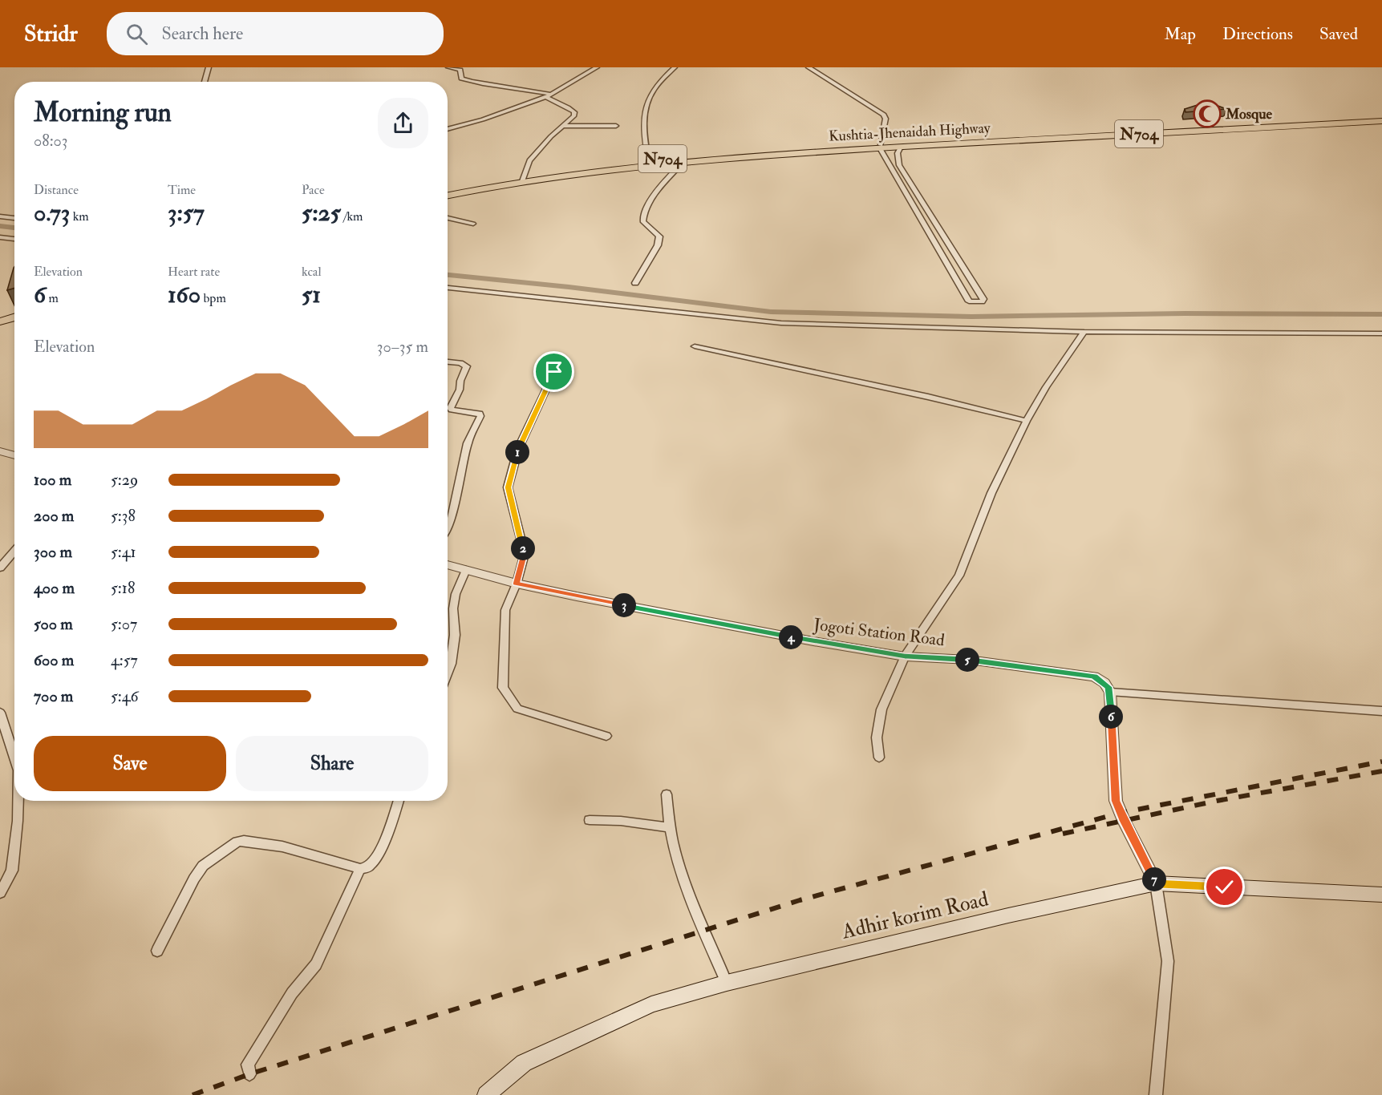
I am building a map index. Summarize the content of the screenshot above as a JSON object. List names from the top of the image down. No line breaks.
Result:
{"streets":{"highway":["Kushtia-Jhenaidah Highway","N704"],"main road":["Adhir korim Road"],"street":["Jogoti Station Road"]},"places":{"mosque":["Mosque"]},"page":{"header":"Stridr","search":"Search here","nav":["Map","Directions","Saved"],"heading":["Morning run","08:03"],"stats":[["Distance","0.73 km"],["Time","3:57"],["Pace","5:25 /km"],["Elevation","6 m"],["Heart rate","160 bpm"],["kcal","51"]],"chart":["Elevation","30–35 m"],"pins":["1","2","3","4","5","6","7"],"list":[{"name":"100 m","note":"5:29"},{"name":"200 m","note":"5:38"},{"name":"300 m","note":"5:41"},{"name":"400 m","note":"5:18"},{"name":"500 m","note":"5:07"},{"name":"600 m","note":"4:57"},{"name":"700 m","note":"5:46"}],"buttons":["Save","Share"]}}
